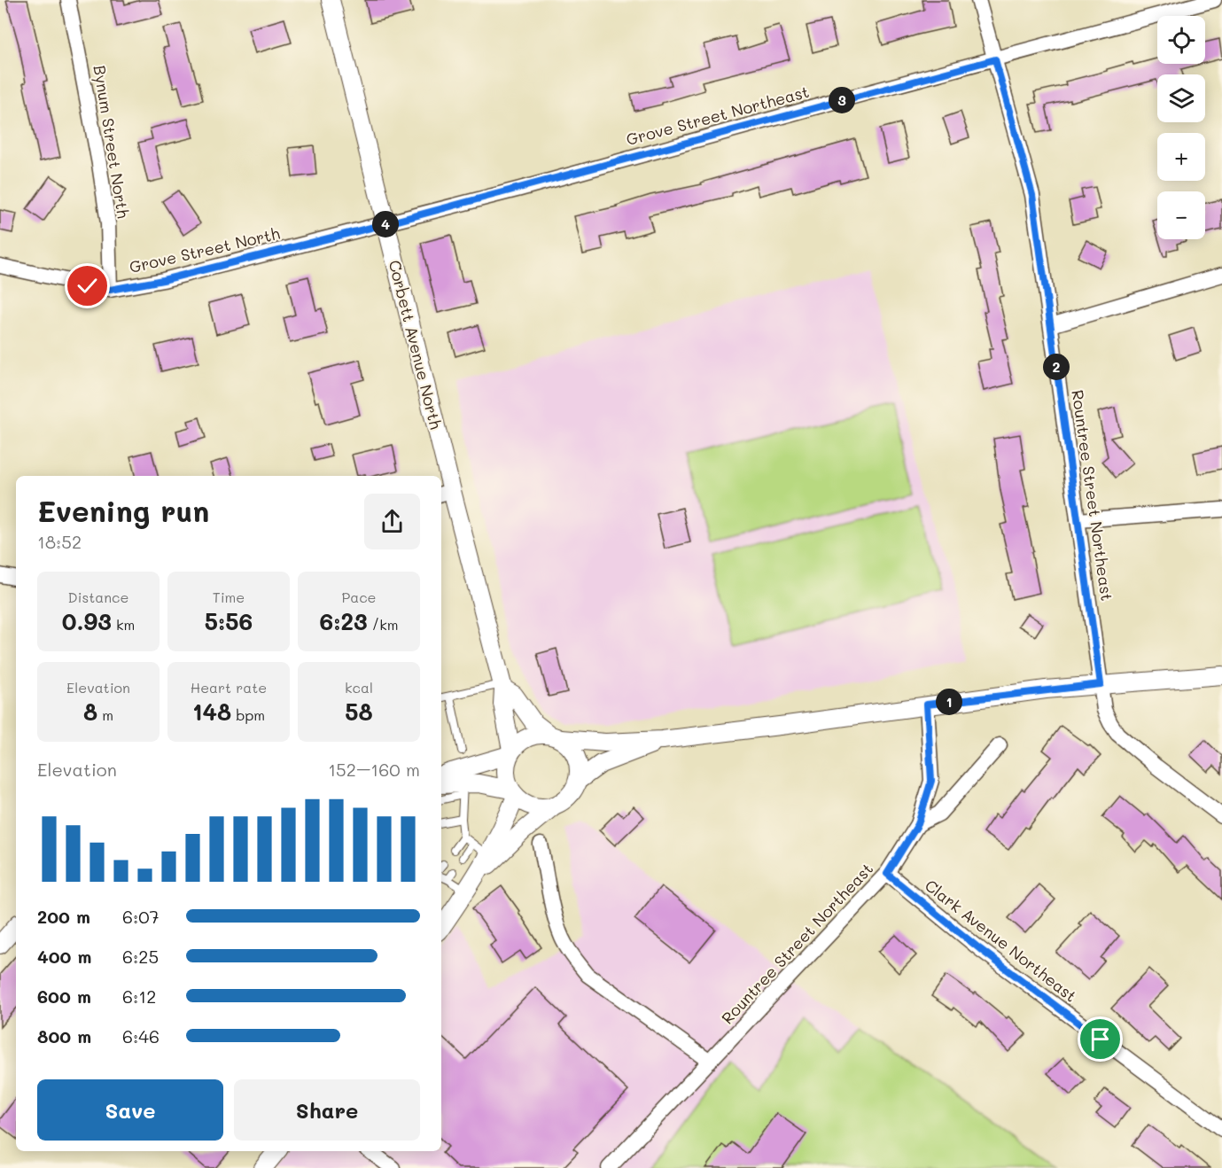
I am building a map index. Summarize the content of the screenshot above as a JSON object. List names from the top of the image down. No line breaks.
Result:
{"streets":{"street":["Grove Street Northeast","Bynum Street North","Grove Street North","Corbett Avenue North","Rountree Street Northeast","Clark Avenue Northeast"]},"crossings":[["Grove Street Northeast","Grove Street North"],["Grove Street Northeast","Corbett Avenue North"],["Grove Street Northeast","Rountree Street Northeast"],["Bynum Street North","Grove Street North"],["Grove Street North","Corbett Avenue North"],["Rountree Street Northeast","Clark Avenue Northeast"]],"page":{"map_buttons":["+","−"],"pins":["3","4","2","1"],"heading":["Evening run","18:52"],"stats":[["Distance","0.93 km"],["Time","5:56"],["Pace","6:23 /km"],["Elevation","8 m"],["Heart rate","148 bpm"],["kcal","58"]],"chart":["Elevation","152–160 m"],"list":[{"name":"200 m","note":"6:07"},{"name":"400 m","note":"6:25"},{"name":"600 m","note":"6:12"},{"name":"800 m","note":"6:46"}],"buttons":["Save","Share"]}}
